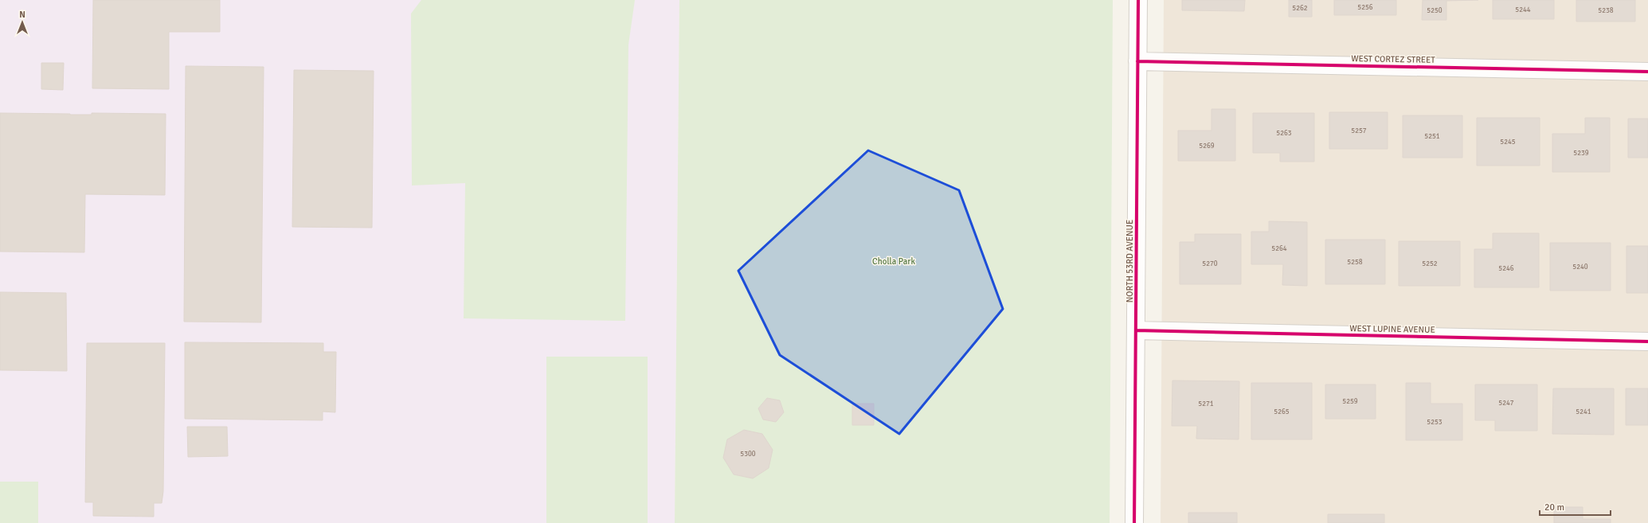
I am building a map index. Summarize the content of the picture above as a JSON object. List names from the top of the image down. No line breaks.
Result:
{"streets":{"street":["WEST CORTEZ STREET","NORTH 53RD AVENUE","WEST LUPINE AVENUE"]},"crossings":[["WEST CORTEZ STREET","NORTH 53RD AVENUE"],["NORTH 53RD AVENUE","WEST LUPINE AVENUE"]],"parks":["Cholla Park"],"house_numbers":["5256","5262","5244","5250","5238","5257","5263","5251","5245","5269","5239","5264","5258","5270","5252","5240","5246","5259","5247","5271","5265","5241","5253","5300"],"scale_bar":"20 m","north":"top"}
